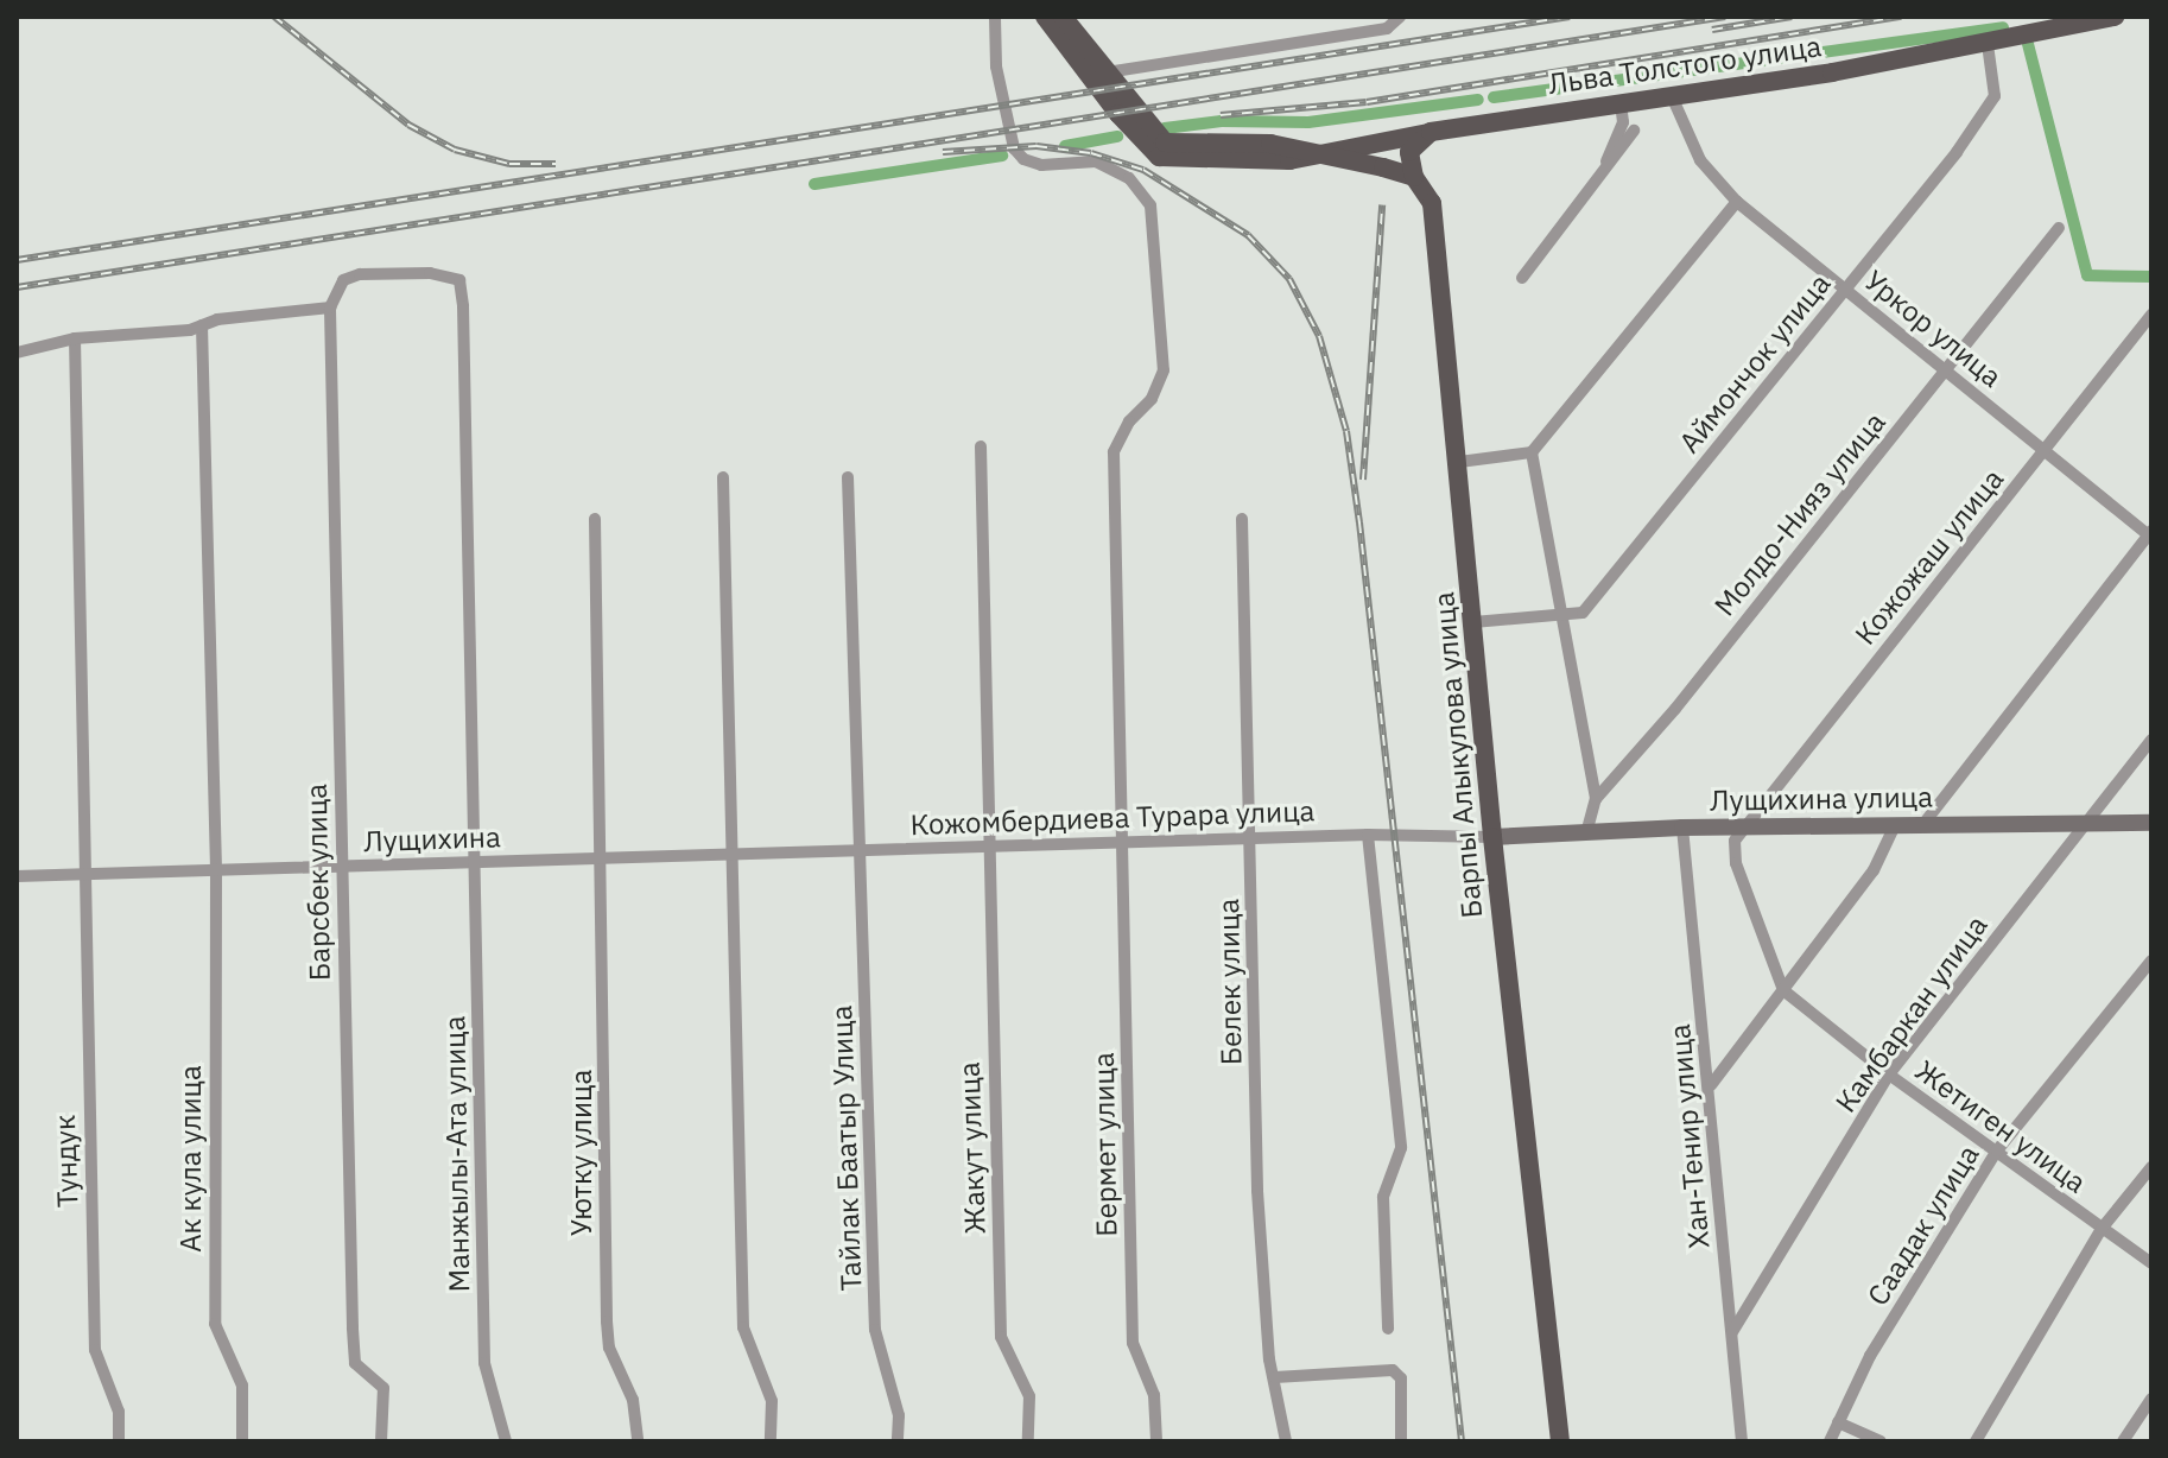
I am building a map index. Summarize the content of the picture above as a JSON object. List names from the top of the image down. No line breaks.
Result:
{"streets":{"main road":["Льва Толстого улица","Барпы Алыкулова улица"],"street":["Уркор улица","Аймончок улица","Молдо-Нияз улица","Кожожаш улица","Лущихина улица","Кожомбердиева Турара улица","Лущихина","Барсбек улица","Белек улица","Камбаркан улица","Жетиген улица","Хан-Тенир улица","Бермет улица","Тайлак Баатыр Улица","Жакут улица","Уютку улица","Манжылы-Ата улица","Ак кула улица","Тундук","Саадак улица"]},"crossings":[["Льва Толстого улица","Уркор улица"],["Льва Толстого улица","Аймончок улица"],["Уркор улица","Аймончок улица"],["Уркор улица","Молдо-Нияз улица"],["Уркор улица","Кожожаш улица"],["Молдо-Нияз улица","Лущихина улица"],["Кожожаш улица","Лущихина улица"],["Барпы Алыкулова улица","Лущихина улица"],["Барпы Алыкулова улица","Кожомбердиева Турара улица"],["Лущихина улица","Кожомбердиева Турара улица"],["Лущихина улица","Камбаркан улица"],["Лущихина улица","Хан-Тенир улица"],["Кожомбердиева Турара улица","Лущихина"],["Кожомбердиева Турара улица","Белек улица"],["Кожомбердиева Турара улица","Бермет улица"],["Кожомбердиева Турара улица","Тайлак Баатыр Улица"],["Кожомбердиева Турара улица","Жакут улица"],["Лущихина","Барсбек улица"],["Лущихина","Уютку улица"],["Лущихина","Манжылы-Ата улица"],["Лущихина","Ак кула улица"],["Лущихина","Тундук"],["Барсбек улица","Манжылы-Ата улица"],["Камбаркан улица","Жетиген улица"],["Камбаркан улица","Хан-Тенир улица"],["Жетиген улица","Саадак улица"]]}
